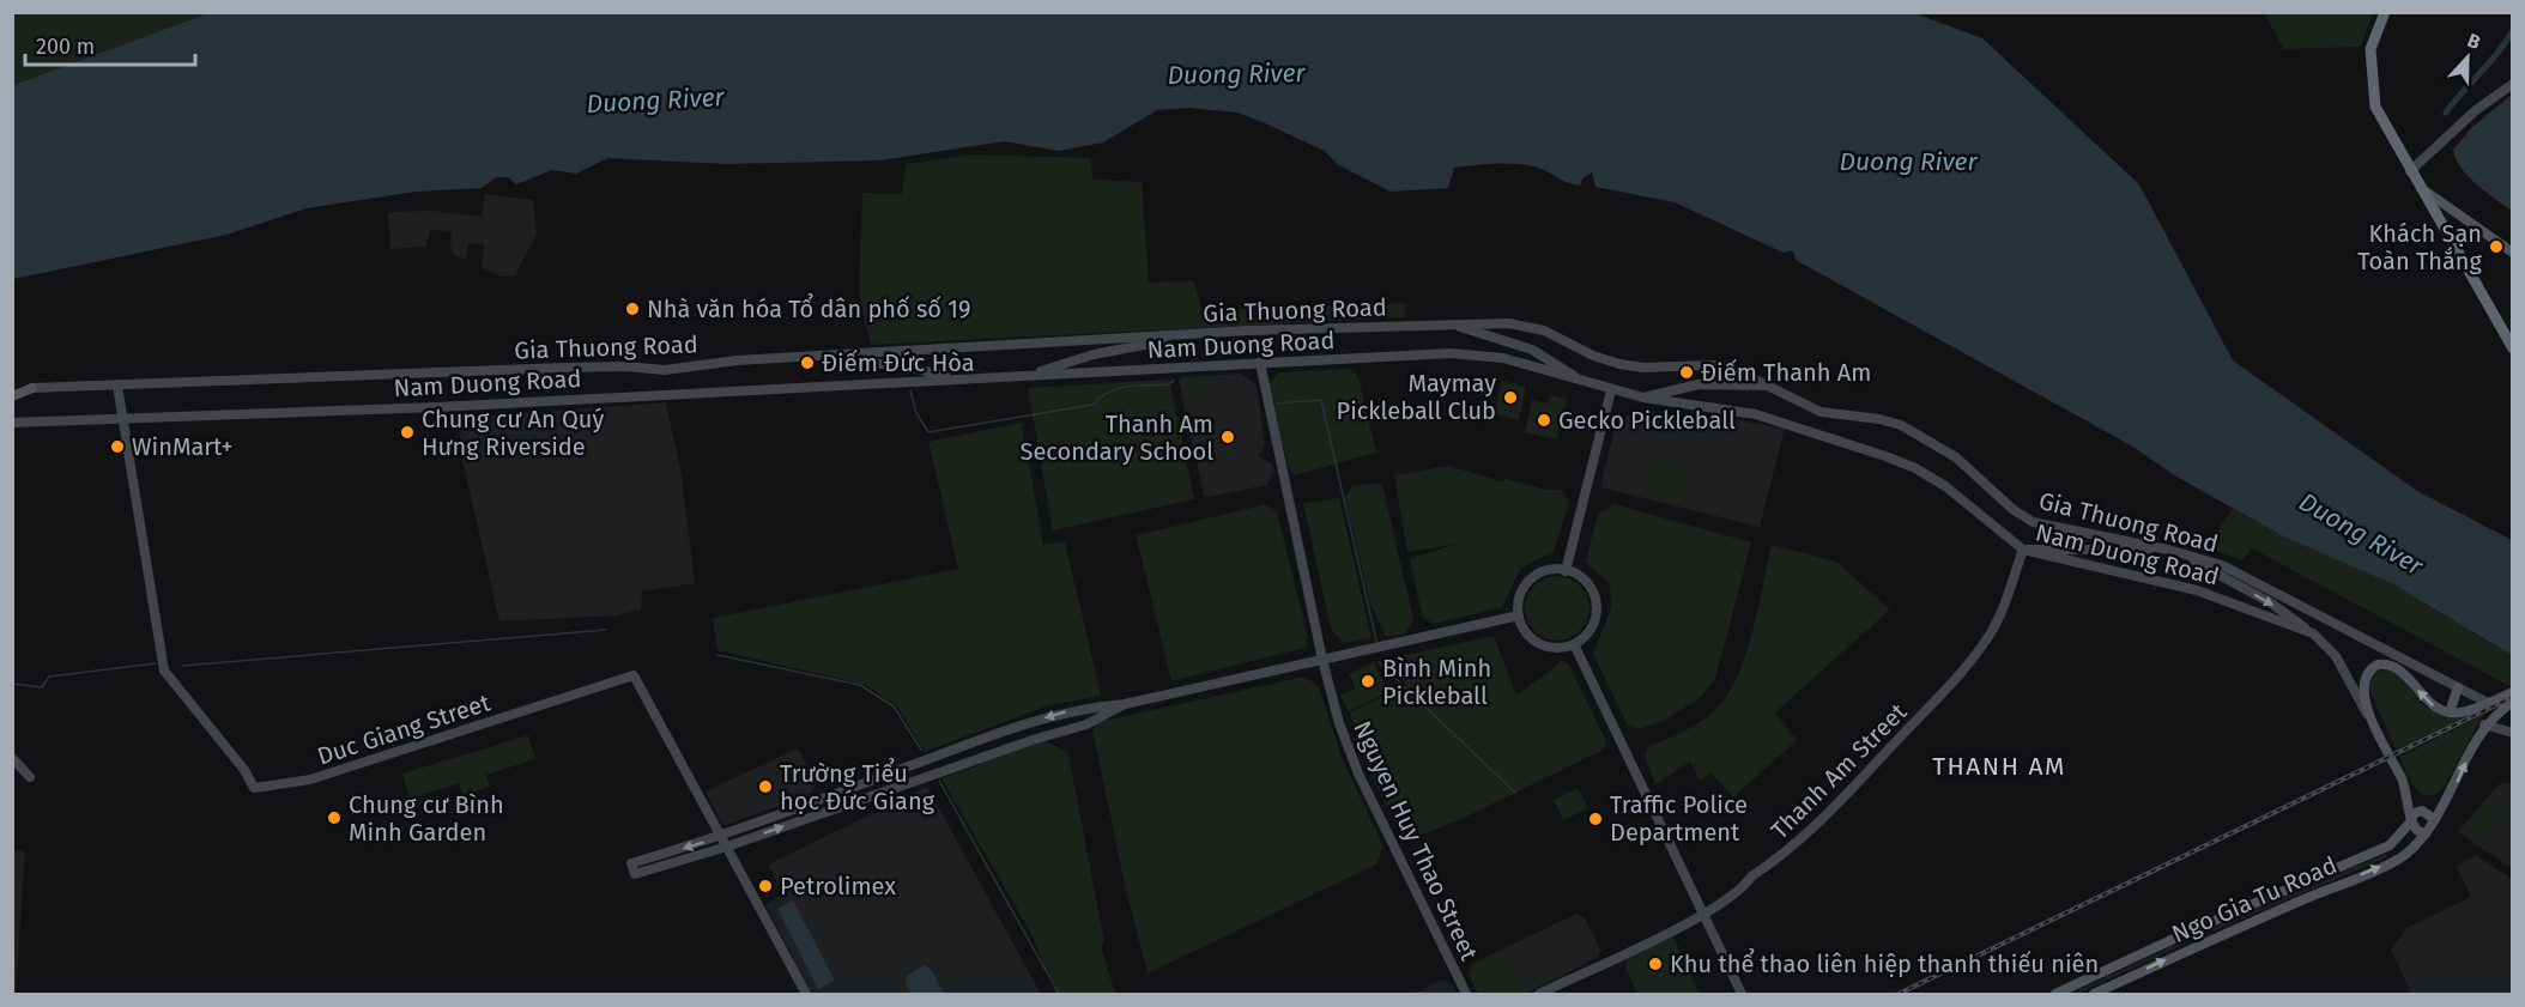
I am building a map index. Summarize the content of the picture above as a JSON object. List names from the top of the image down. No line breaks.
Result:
{"streets":{"main road":["Gia Thuong Road","Ngo Gia Tu Road"],"street":["Nam Duong Road","Duc Giang Street","Thanh Am Street","Nguyen Huy Thao Street"]},"crossings":[["Gia Thuong Road","Duc Giang Street"],["Nam Duong Road","Duc Giang Street"],["Nam Duong Road","Thanh Am Street"],["Nam Duong Road","Nguyen Huy Thao Street"]],"districts":["THANH AM"],"water":["Duong River"],"places":["Khách Sạn Toàn Thắng","Nhà văn hóa Tổ dân phố số 19","Điếm Đức Hòa","Điếm Thanh Am","Maymay Pickleball Club","Gecko Pickleball","Chung cư An Quý Hưng Riverside","Thanh Am Secondary School","WinMart+","Bình Minh Pickleball","Trường Tiểu học Đức Giang","Chung cư Bình Minh Garden","Traffic Police Department","Petrolimex","Khu thể thao liên hiệp thanh thiếu niên"],"scale_bar":"200 m","north":"top"}
